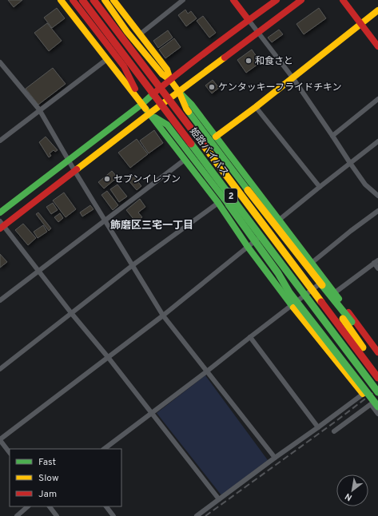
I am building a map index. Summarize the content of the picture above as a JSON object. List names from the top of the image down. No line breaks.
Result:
{"streets":{"main road":["姫路バイパス","2"]},"districts":["飾磨区三宅一丁目"],"places":["和食さと","ケンタッキーフライドチキン","セブンイレブン"],"legend":["Fast","Slow","Jam"],"north":"bottom left"}
